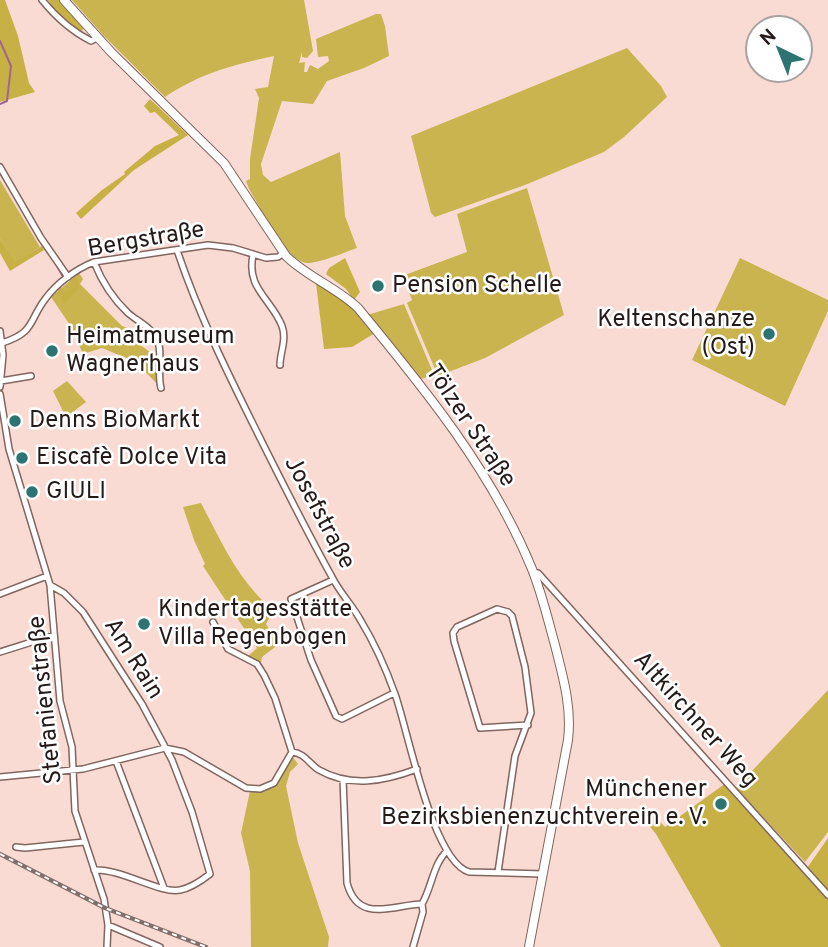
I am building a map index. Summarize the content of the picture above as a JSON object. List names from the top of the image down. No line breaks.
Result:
{"streets":{"main road":["Tölzer Straße"],"street":["Bergstraße","Josefstraße","Am Rain","Stefanienstraße","Altkirchner Weg"]},"crossings":[["Bergstraße","Tölzer Straße"],["Bergstraße","Josefstraße"],["Tölzer Straße","Josefstraße"],["Tölzer Straße","Altkirchner Weg"],["Am Rain","Stefanienstraße"]],"places":["Pension Schelle","Keltenschanze (Ost)","Heimatmuseum Wagnerhaus","Denns BioMarkt","Eiscafè Dolce Vita","GIULI","Kindertagesstätte Villa Regenbogen","Münchener Bezirksbienenzuchtverein e. V."],"north":"top left"}
